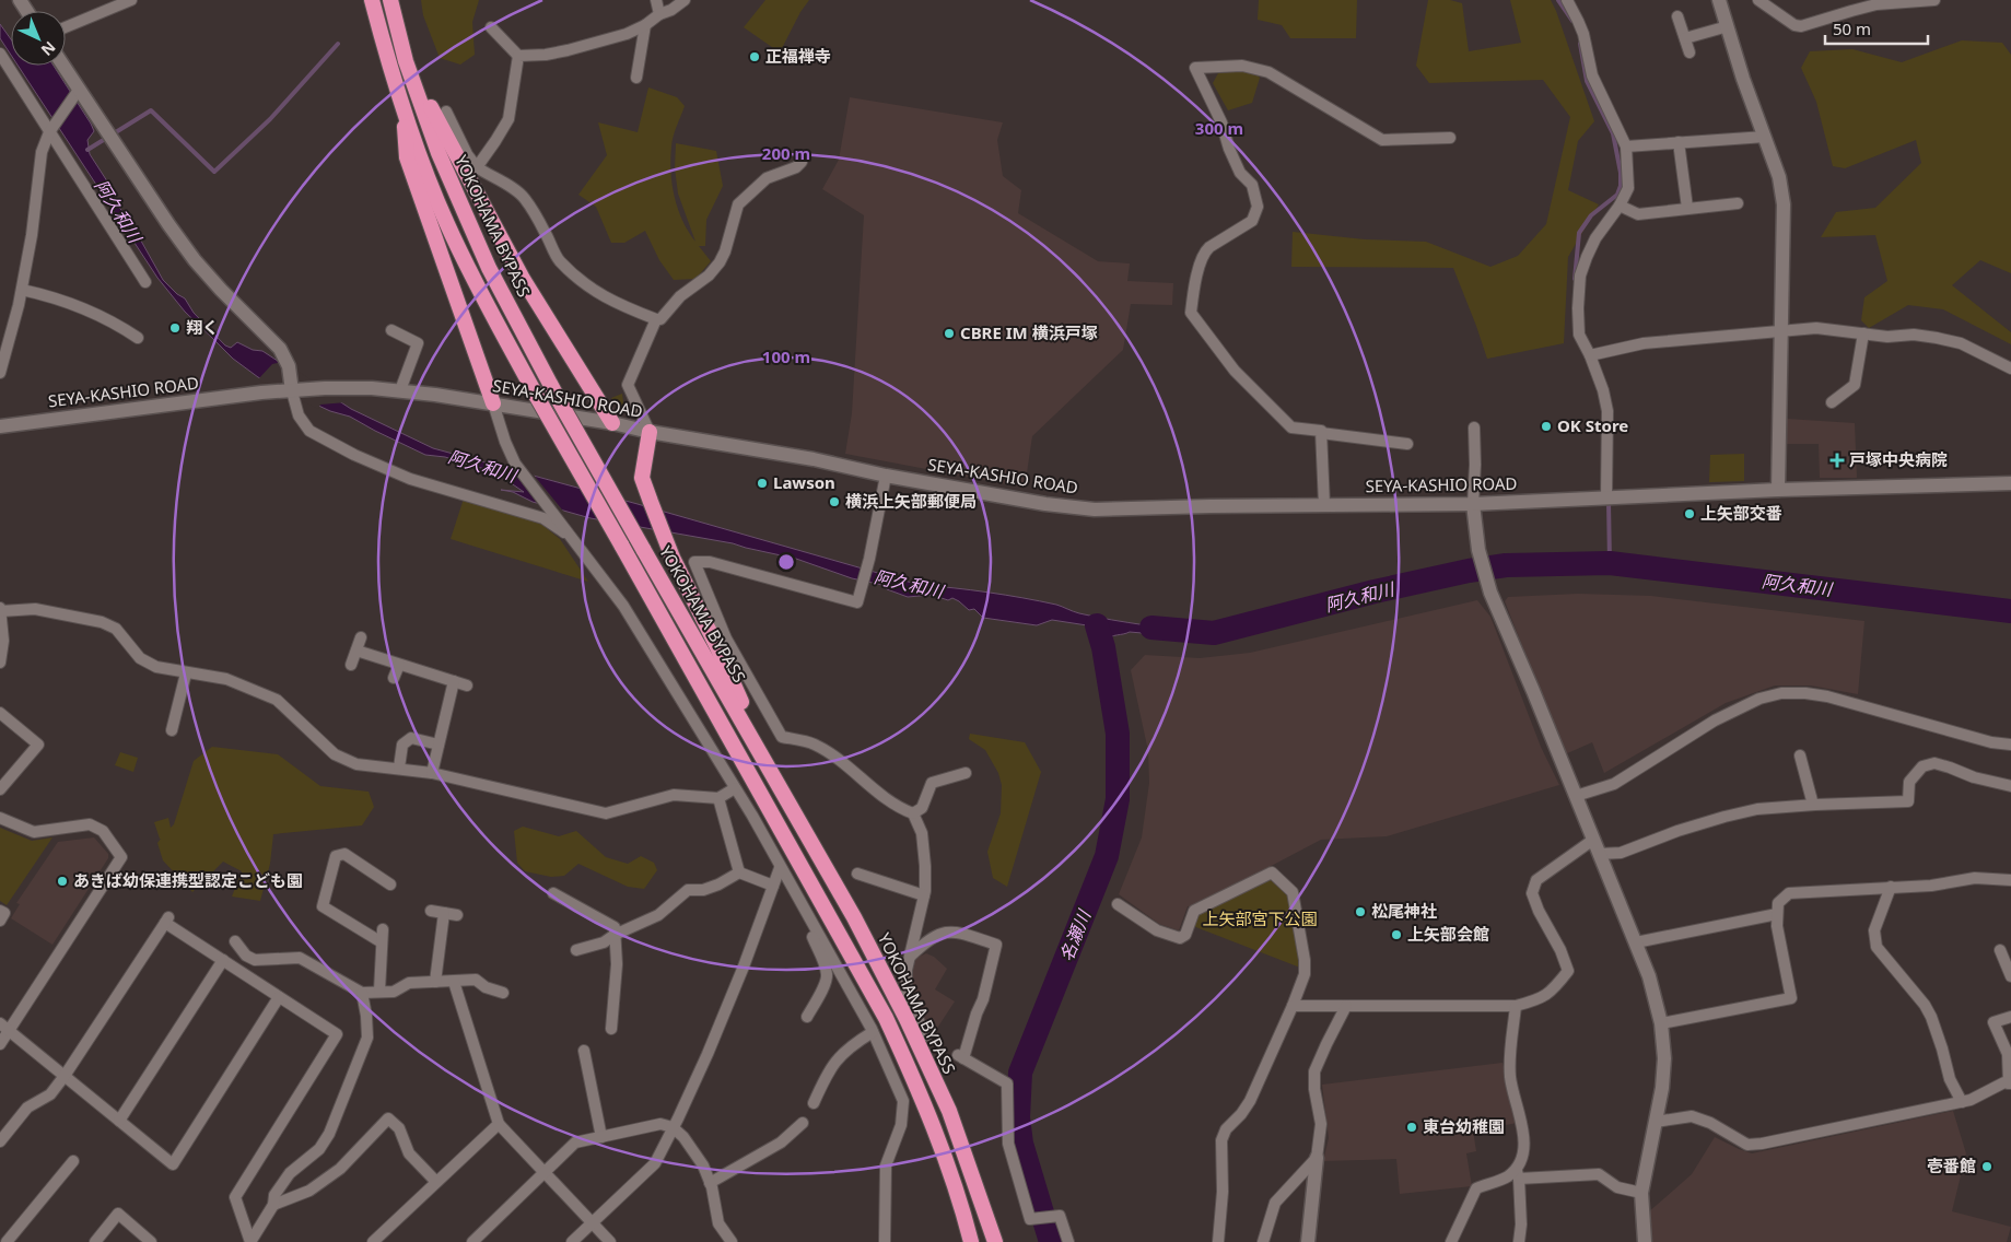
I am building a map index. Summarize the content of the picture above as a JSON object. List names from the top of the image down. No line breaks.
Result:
{"streets":{"highway":["YOKOHAMA BYPASS"],"main road":["SEYA-KASHIO ROAD"]},"water":["阿久和川","名瀬川"],"parks":["上矢部宮下公園"],"places":{"other":["正福禅寺","翔く","CBRE IM 横浜戸塚","OK Store","Lawson","横浜上矢部郵便局","上矢部交番","あきば幼保連携型認定こども園","松尾神社","上矢部会館","東台幼稚園","壱番館"],"health":["戸塚中央病院"]},"scale_bar":"50 m","north":"bottom right","rings":["300 m","200 m","100 m"]}
